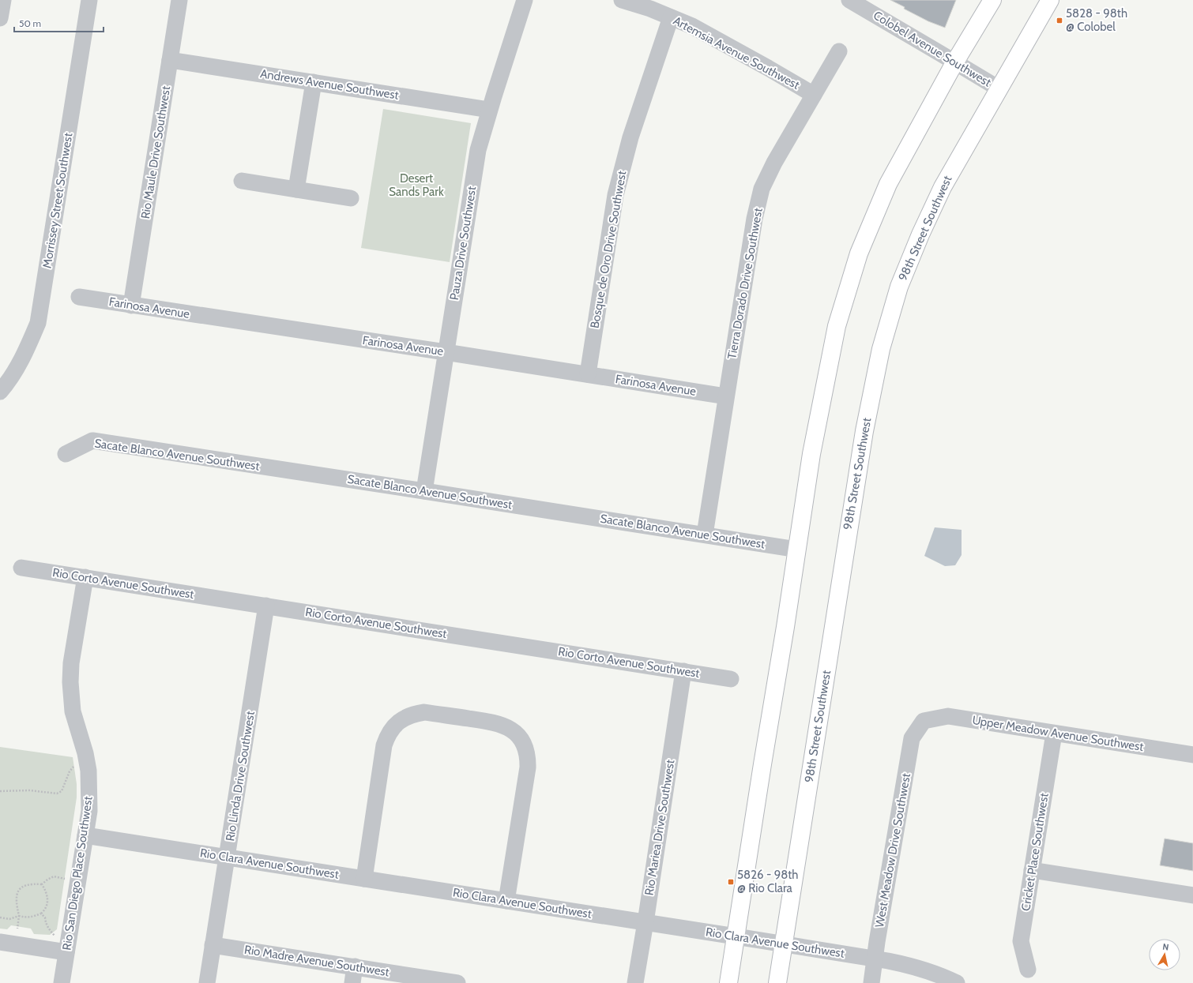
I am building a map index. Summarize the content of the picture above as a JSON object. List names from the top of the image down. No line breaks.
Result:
{"streets":{"main road":["98th Street Southwest"],"street":["Colobel Avenue Southwest","Artemsia Avenue Southwest","Andrews Avenue Southwest","Rio Maule Drive Southwest","Morrissey Street Southwest","Pauza Drive Southwest","Bosque de Oro Drive Southwest","Tierra Dorado Drive Southwest","Farinosa Avenue","Sacate Blanco Avenue Southwest","Rio Corto Avenue Southwest","Upper Meadow Avenue Southwest","Rio Linda Drive Southwest","Rio Mariea Drive Southwest","West Meadow Drive Southwest","Cricket Place Southwest","Rio Clara Avenue Southwest","Rio San Diego Place Southwest","Rio Madre Avenue Southwest"]},"crossings":[["Colobel Avenue Southwest","98th Street Southwest"],["Artemsia Avenue Southwest","Bosque de Oro Drive Southwest"],["Artemsia Avenue Southwest","Tierra Dorado Drive Southwest"],["Andrews Avenue Southwest","Rio Maule Drive Southwest"],["Andrews Avenue Southwest","Pauza Drive Southwest"],["Rio Maule Drive Southwest","Farinosa Avenue"],["98th Street Southwest","Rio Clara Avenue Southwest"],["Pauza Drive Southwest","Farinosa Avenue"],["Pauza Drive Southwest","Sacate Blanco Avenue Southwest"],["Bosque de Oro Drive Southwest","Farinosa Avenue"],["Tierra Dorado Drive Southwest","Farinosa Avenue"],["Tierra Dorado Drive Southwest","Sacate Blanco Avenue Southwest"],["Rio Corto Avenue Southwest","Rio Linda Drive Southwest"],["Rio Corto Avenue Southwest","Rio Mariea Drive Southwest"],["Rio Corto Avenue Southwest","Rio San Diego Place Southwest"],["Upper Meadow Avenue Southwest","West Meadow Drive Southwest"],["Upper Meadow Avenue Southwest","Cricket Place Southwest"],["Rio Linda Drive Southwest","Rio Clara Avenue Southwest"],["Rio Linda Drive Southwest","Rio Madre Avenue Southwest"],["Rio Mariea Drive Southwest","Rio Clara Avenue Southwest"],["West Meadow Drive Southwest","Rio Clara Avenue Southwest"],["Rio Clara Avenue Southwest","Rio San Diego Place Southwest"]],"parks":["Desert Sands Park"],"places":{"transit":["5828 - 98th @ Colobel","5826 - 98th @ Rio Clara"]},"scale_bar":"50 m","north":"top"}
